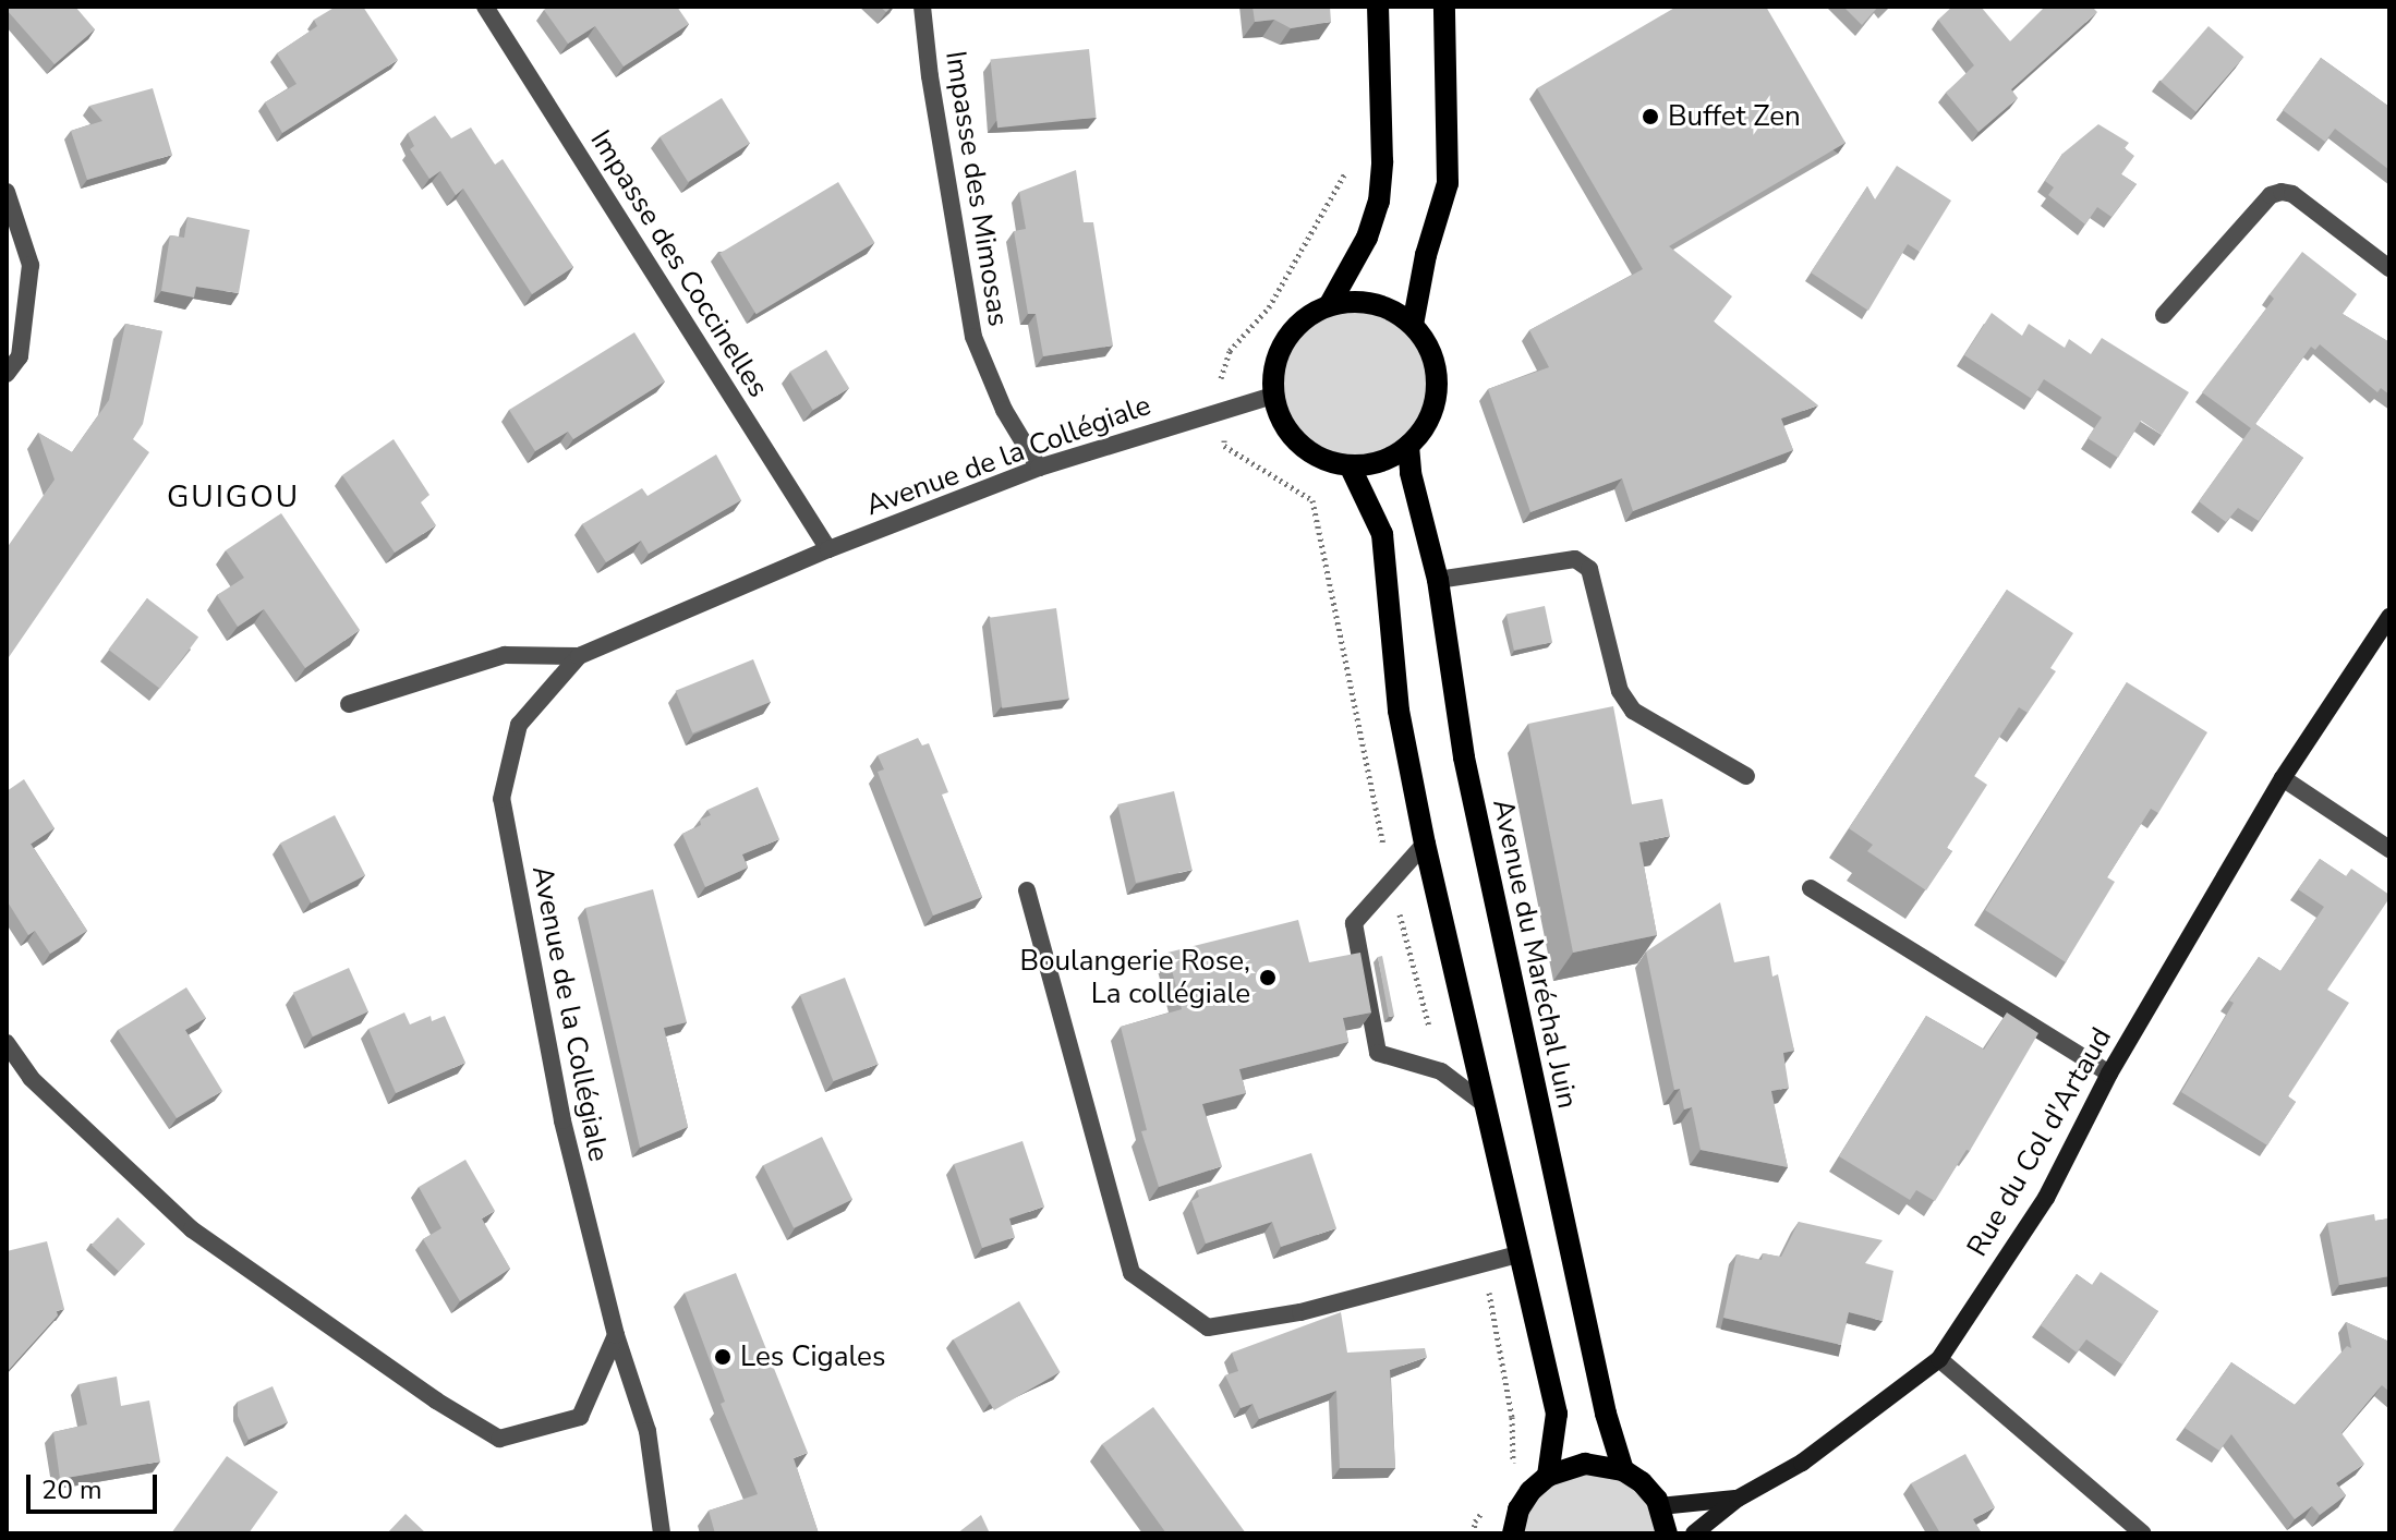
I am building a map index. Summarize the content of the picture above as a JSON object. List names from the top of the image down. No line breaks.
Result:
{"streets":{"main road":["Avenue du Maréchal Juin"],"street":["Impasse des Mimosas","Impasse des Coccinelles","Avenue de la Collégiale","Rue du Col d'Artaud"]},"crossings":[["Impasse des Mimosas","Avenue de la Collégiale"],["Impasse des Coccinelles","Avenue de la Collégiale"],["Avenue de la Collégiale","Avenue du Maréchal Juin"]],"districts":["GUIGOU"],"places":["Buffet Zen","Boulangerie Rose, La collégiale","Les Cigales"],"scale_bar":"20 m"}
